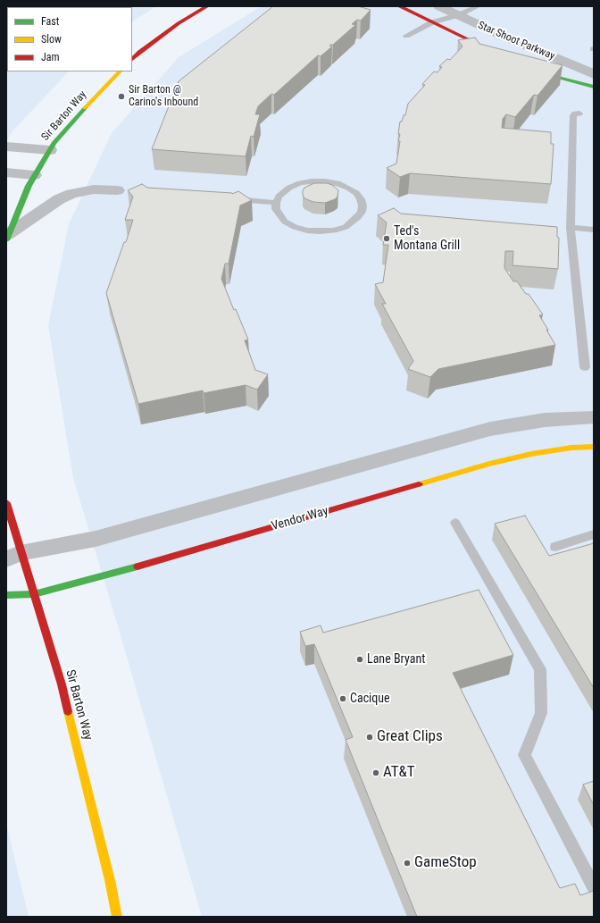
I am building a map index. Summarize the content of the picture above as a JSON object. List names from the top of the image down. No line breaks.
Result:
{"streets":{"main road":["Star Shoot Parkway","Sir Barton Way","Vendor Way"]},"crossings":[["Sir Barton Way","Vendor Way"]],"places":["Sir Barton @ Carino's Inbound","Ted's Montana Grill","Lane Bryant","Cacique","Great Clips","AT&T","GameStop"],"legend":["Fast","Slow","Jam"]}
